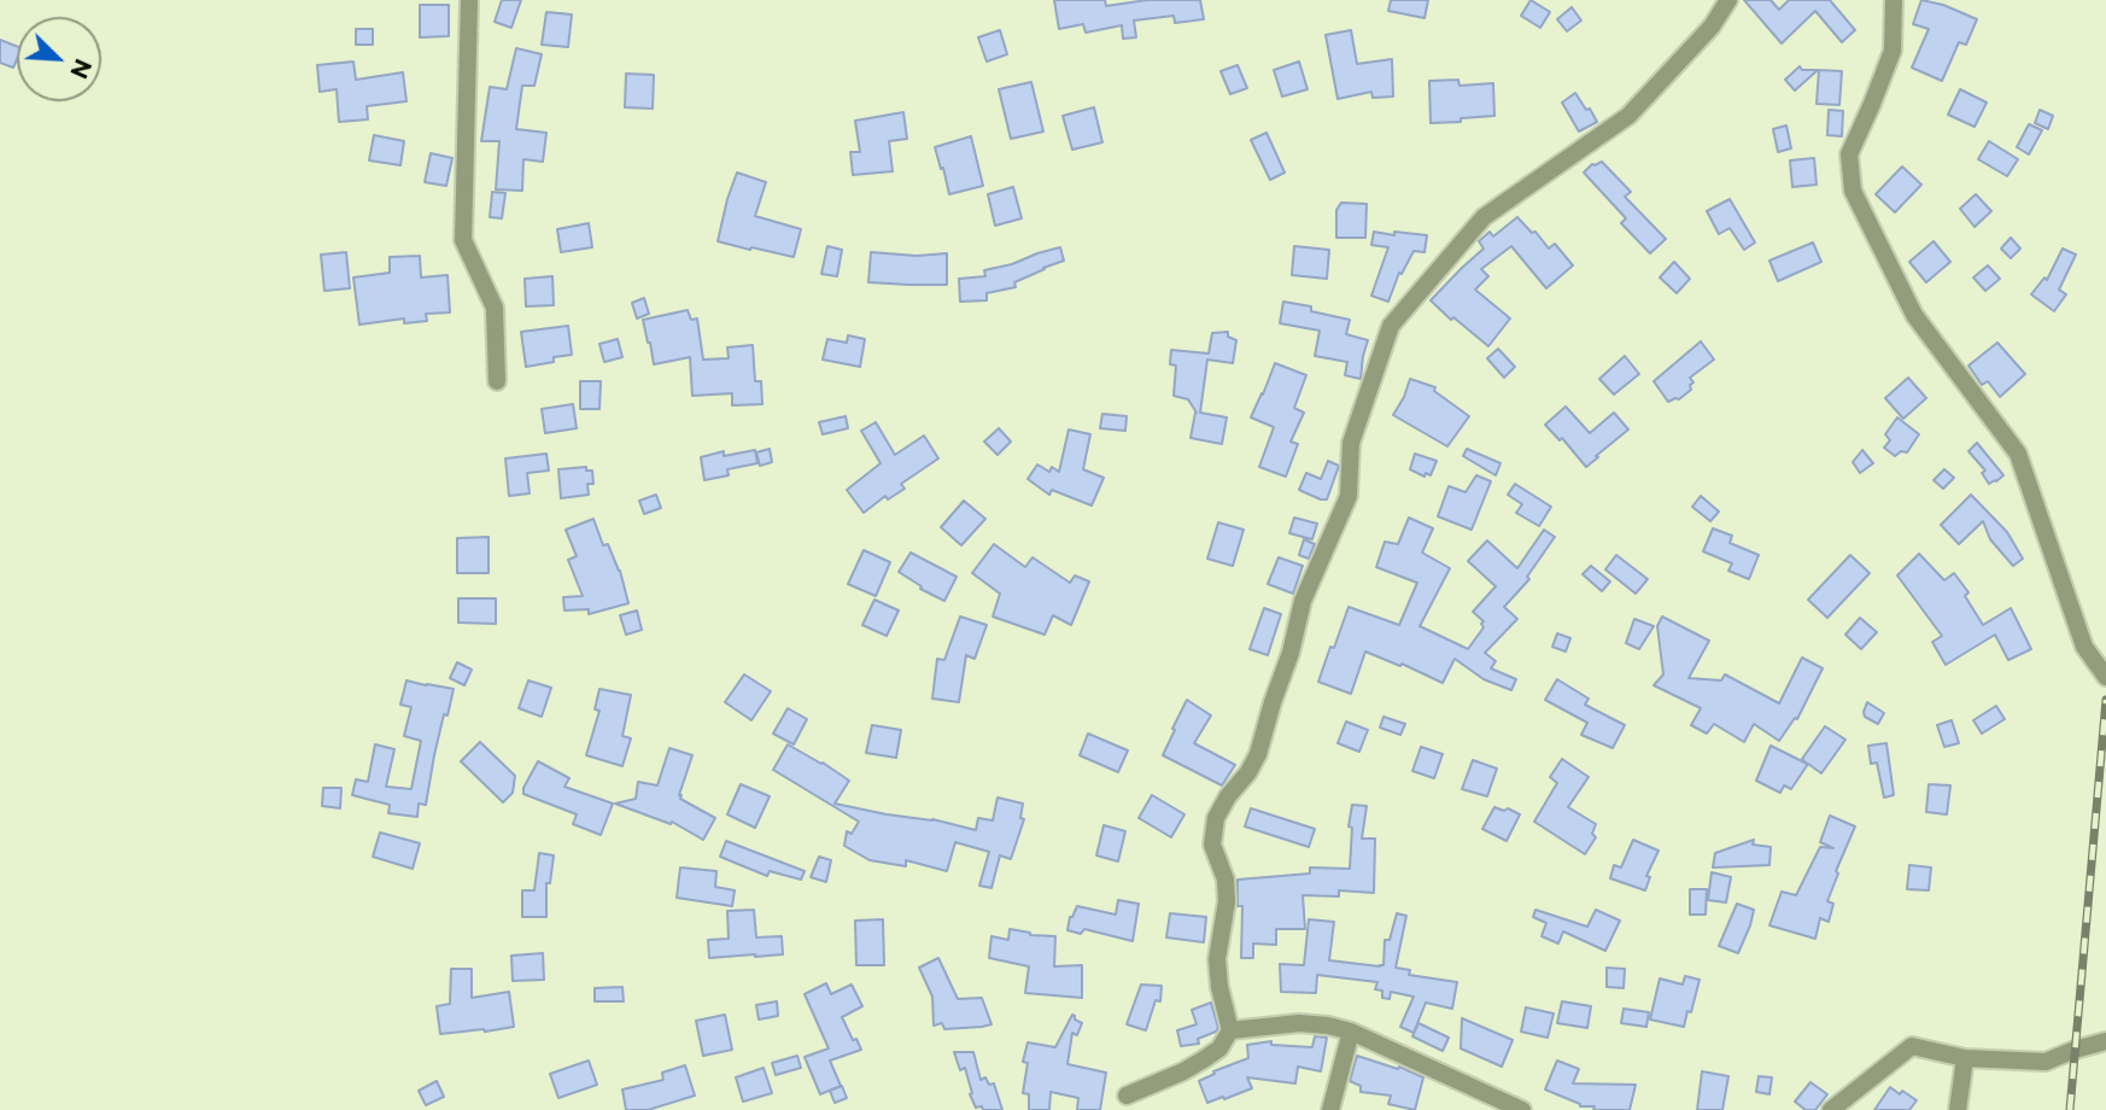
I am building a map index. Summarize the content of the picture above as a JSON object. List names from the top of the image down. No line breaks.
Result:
{"north":"bottom right"}
